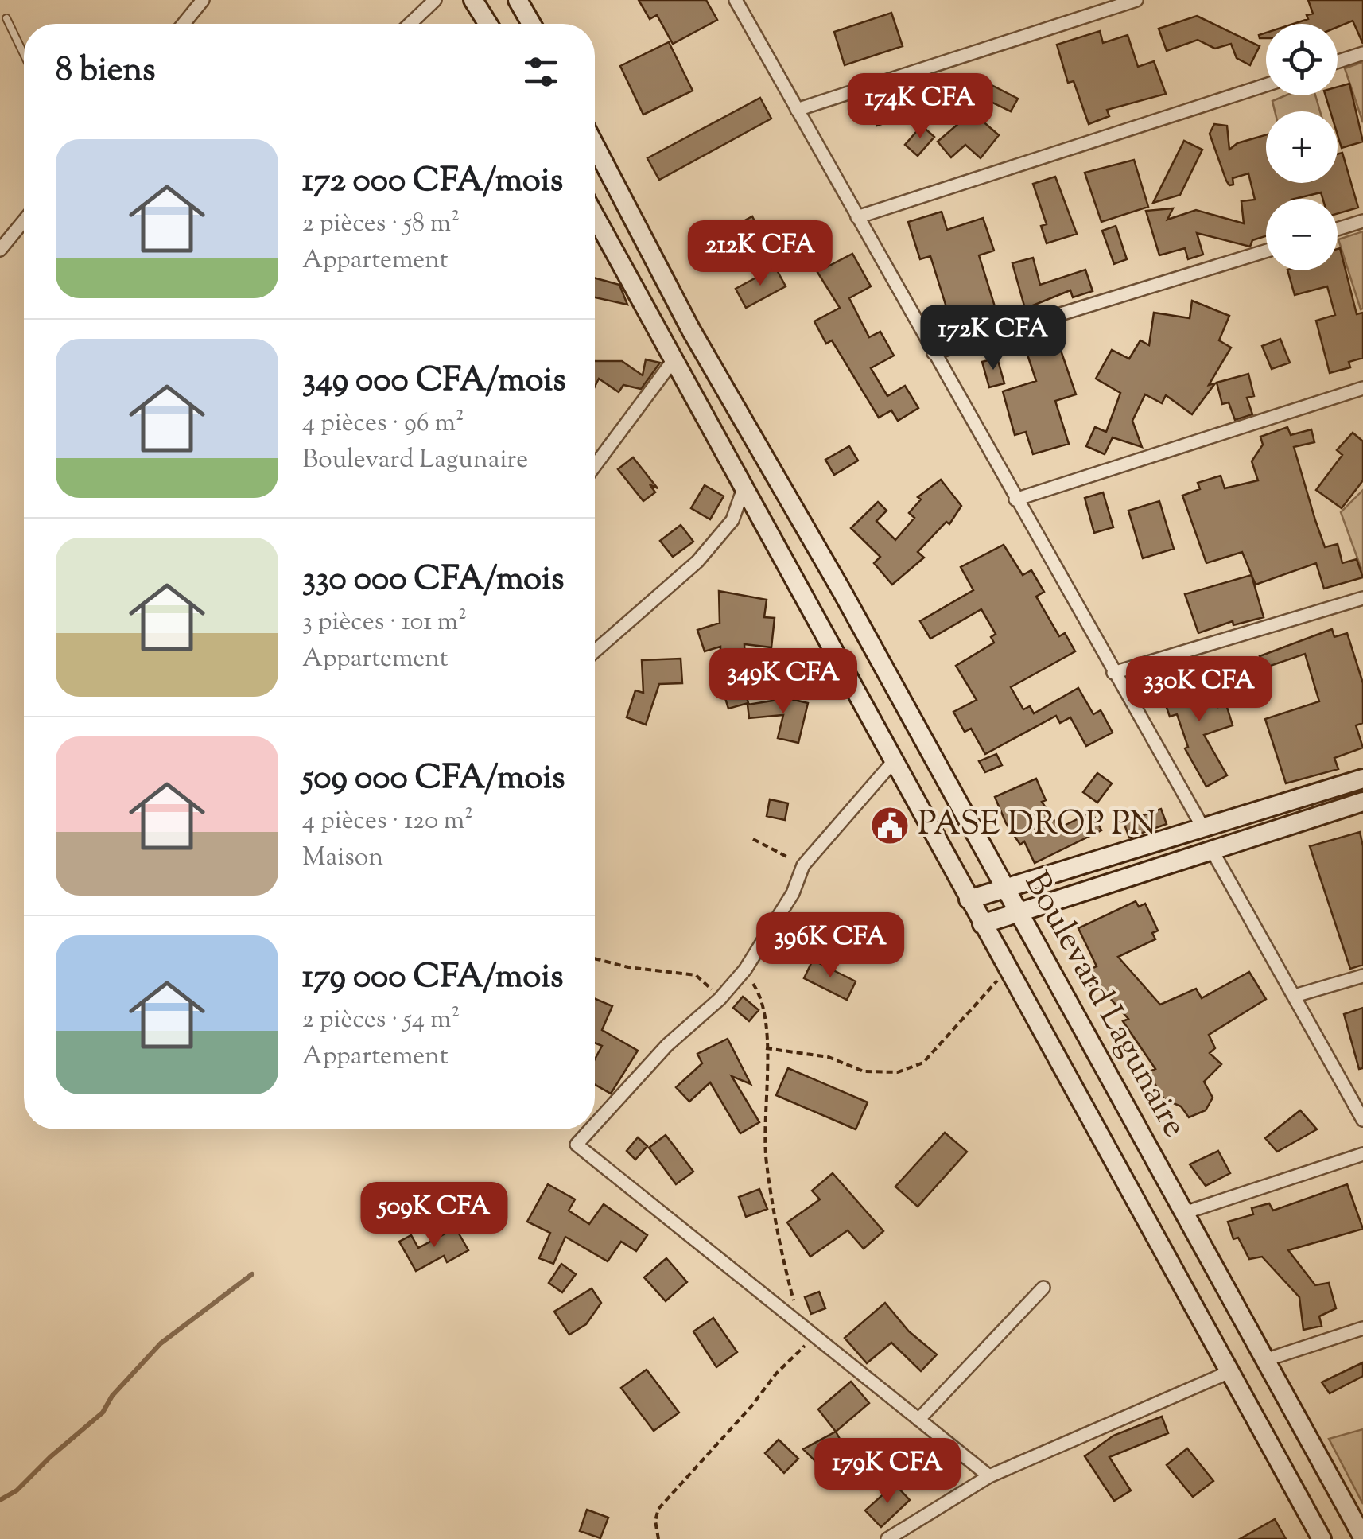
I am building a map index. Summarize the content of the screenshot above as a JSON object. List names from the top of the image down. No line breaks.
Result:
{"streets":{"main road":["Boulevard Lagunaire"]},"places":{"public building":["PASE DROP PN"]},"page":{"map_buttons":["+","−"],"heading":"8 biens","price":["174K CFA","212K CFA","172K CFA","349K CFA","330K CFA","396K CFA","509K CFA","179K CFA"],"list":[{"name":"172 000 CFA/mois","note":"2 pièces · 58 m² · Appartement"},{"name":"349 000 CFA/mois","note":"4 pièces · 96 m² · Boulevard Lagunaire"},{"name":"330 000 CFA/mois","note":"3 pièces · 101 m² · Appartement"},{"name":"509 000 CFA/mois","note":"4 pièces · 120 m² · Maison"},{"name":"179 000 CFA/mois","note":"2 pièces · 54 m² · Appartement"}]}}
